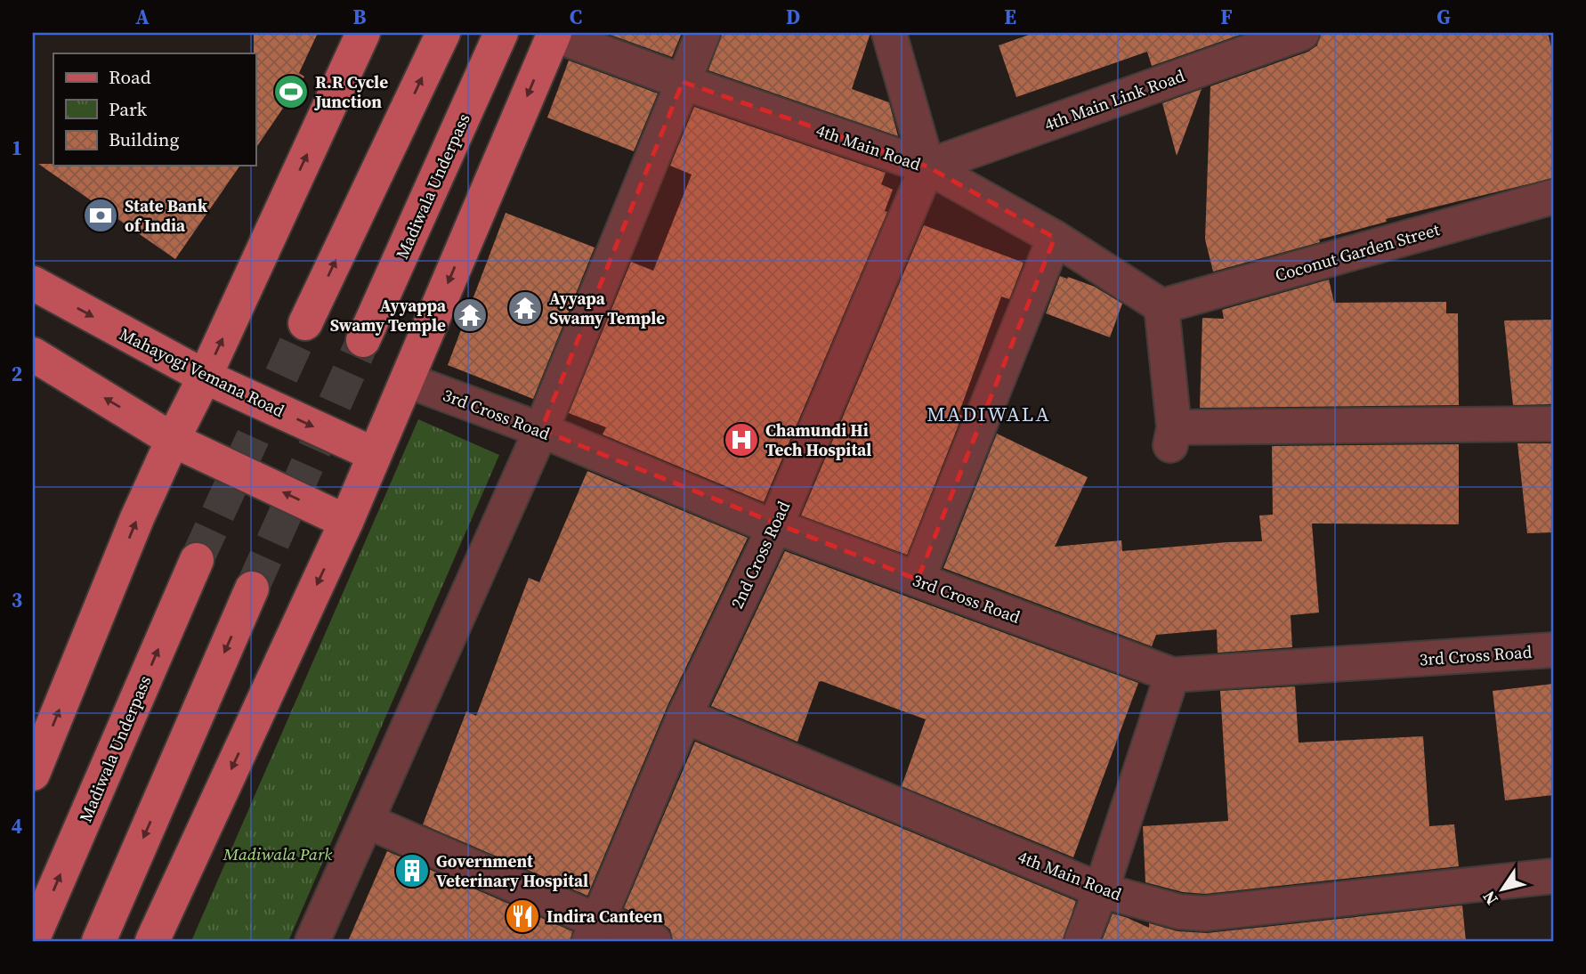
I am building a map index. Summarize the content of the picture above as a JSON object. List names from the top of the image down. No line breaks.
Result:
{"streets":{"main road":["Madiwala Underpass","Mahayogi Vemana Road"],"street":["4th Main Link Road","4th Main Road","Coconut Garden Street","3rd Cross Road","2nd Cross Road"]},"crossings":[["4th Main Link Road","4th Main Road"],["4th Main Link Road","2nd Cross Road"],["4th Main Road","Coconut Garden Street"],["4th Main Road","2nd Cross Road"],["3rd Cross Road","2nd Cross Road"]],"districts":["MADIWALA"],"parks":["Madiwala Park"],"places":{"sports":["R.R Cycle Junction"],"bank":["State Bank of India"],"temple":["Ayyapa Swamy Temple","Ayyappa Swamy Temple"],"hospital":["Chamundi Hi Tech Hospital"],"building":["Government Veterinary Hospital"],"restaurant":["Indira Canteen"]},"legend":["Road","Park","Building"],"north":"bottom left","grid":{"columns":["A","B","C","D","E","F","G"],"rows":["1","2","3","4"]}}
